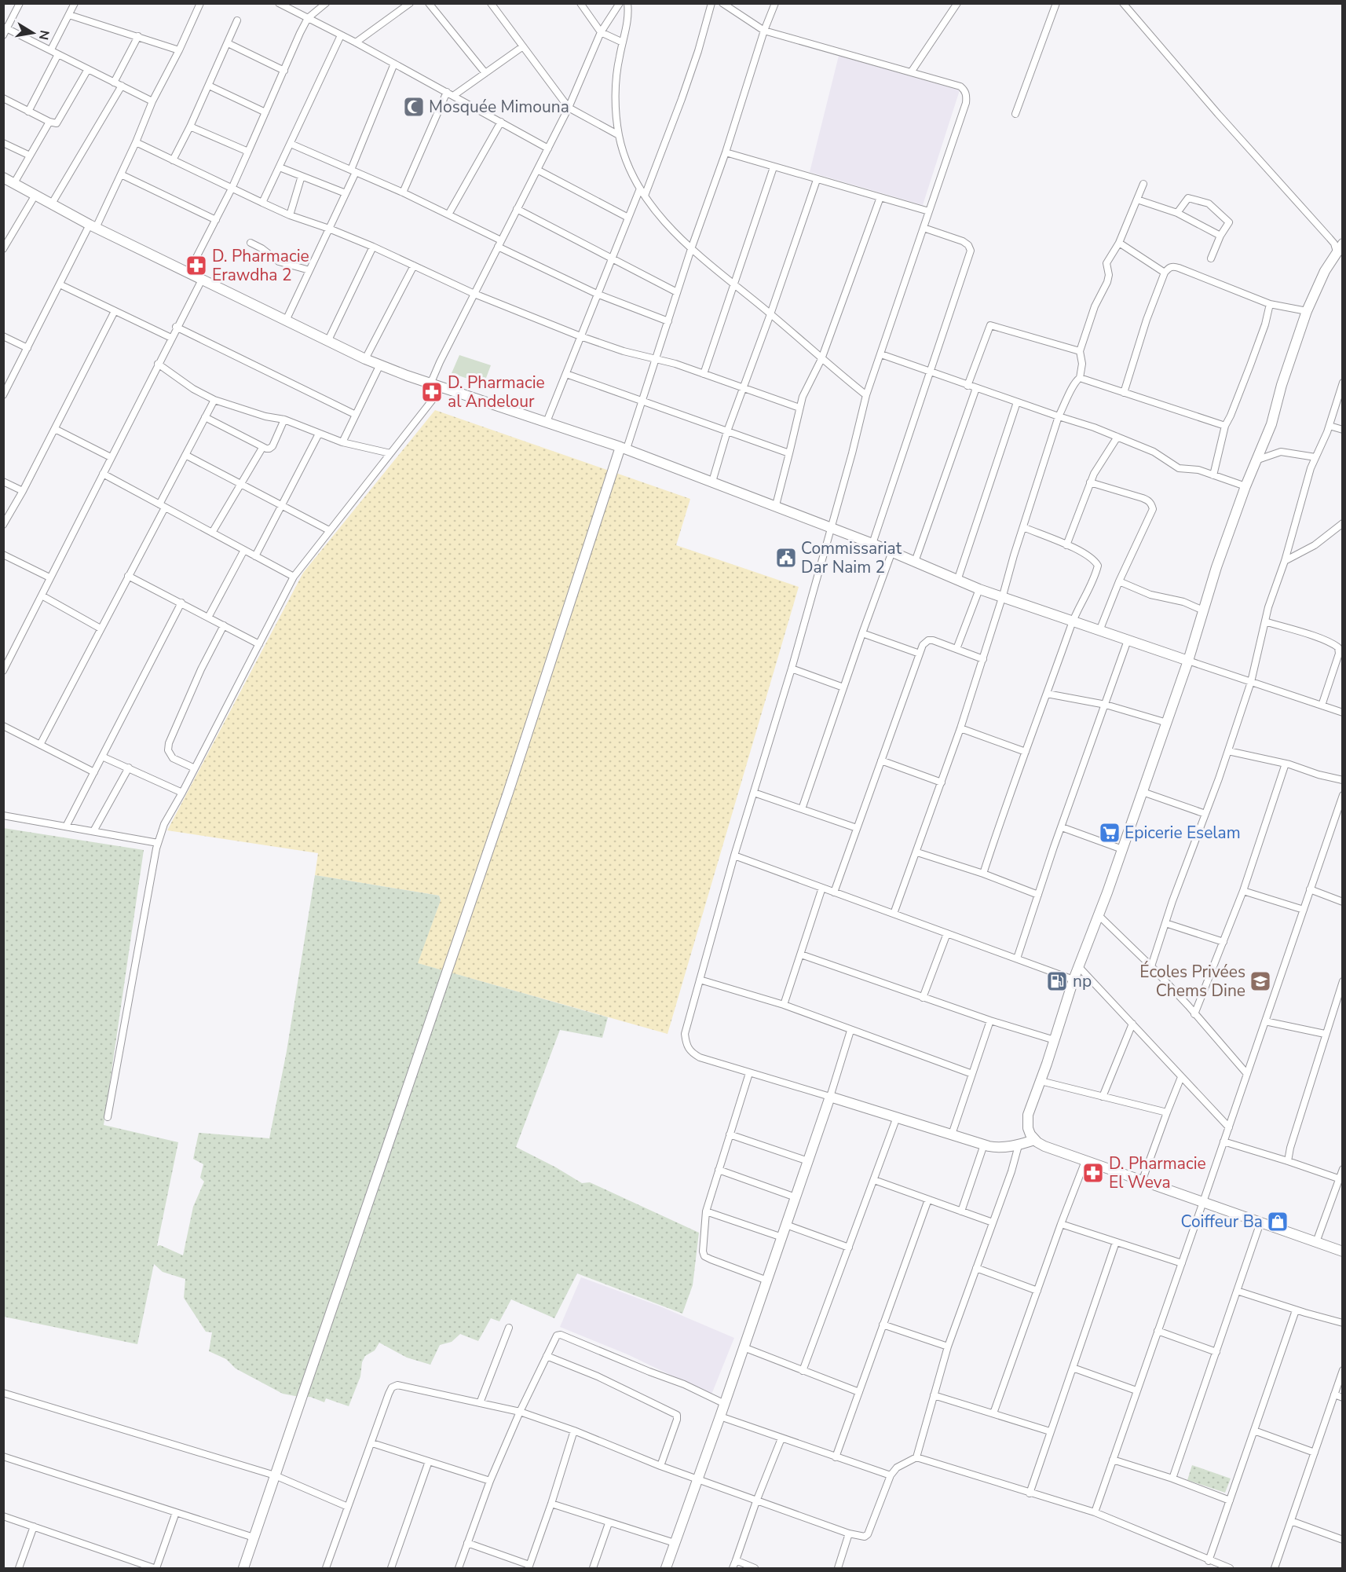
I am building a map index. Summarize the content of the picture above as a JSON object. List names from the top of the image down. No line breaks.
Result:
{"places":{"mosque":["Mosquée Mimouna"],"pharmacy":["D. Pharmacie Erawdha 2","D. Pharmacie al Andelour","D. Pharmacie El Weva"],"public building":["Commissariat Dar Naim 2"],"supermarket":["Epicerie Eselam"],"fuel station":["np"],"school or university":["Écoles Privées Chems Dine"],"shop":["Coiffeur Ba"]},"north":"right"}
